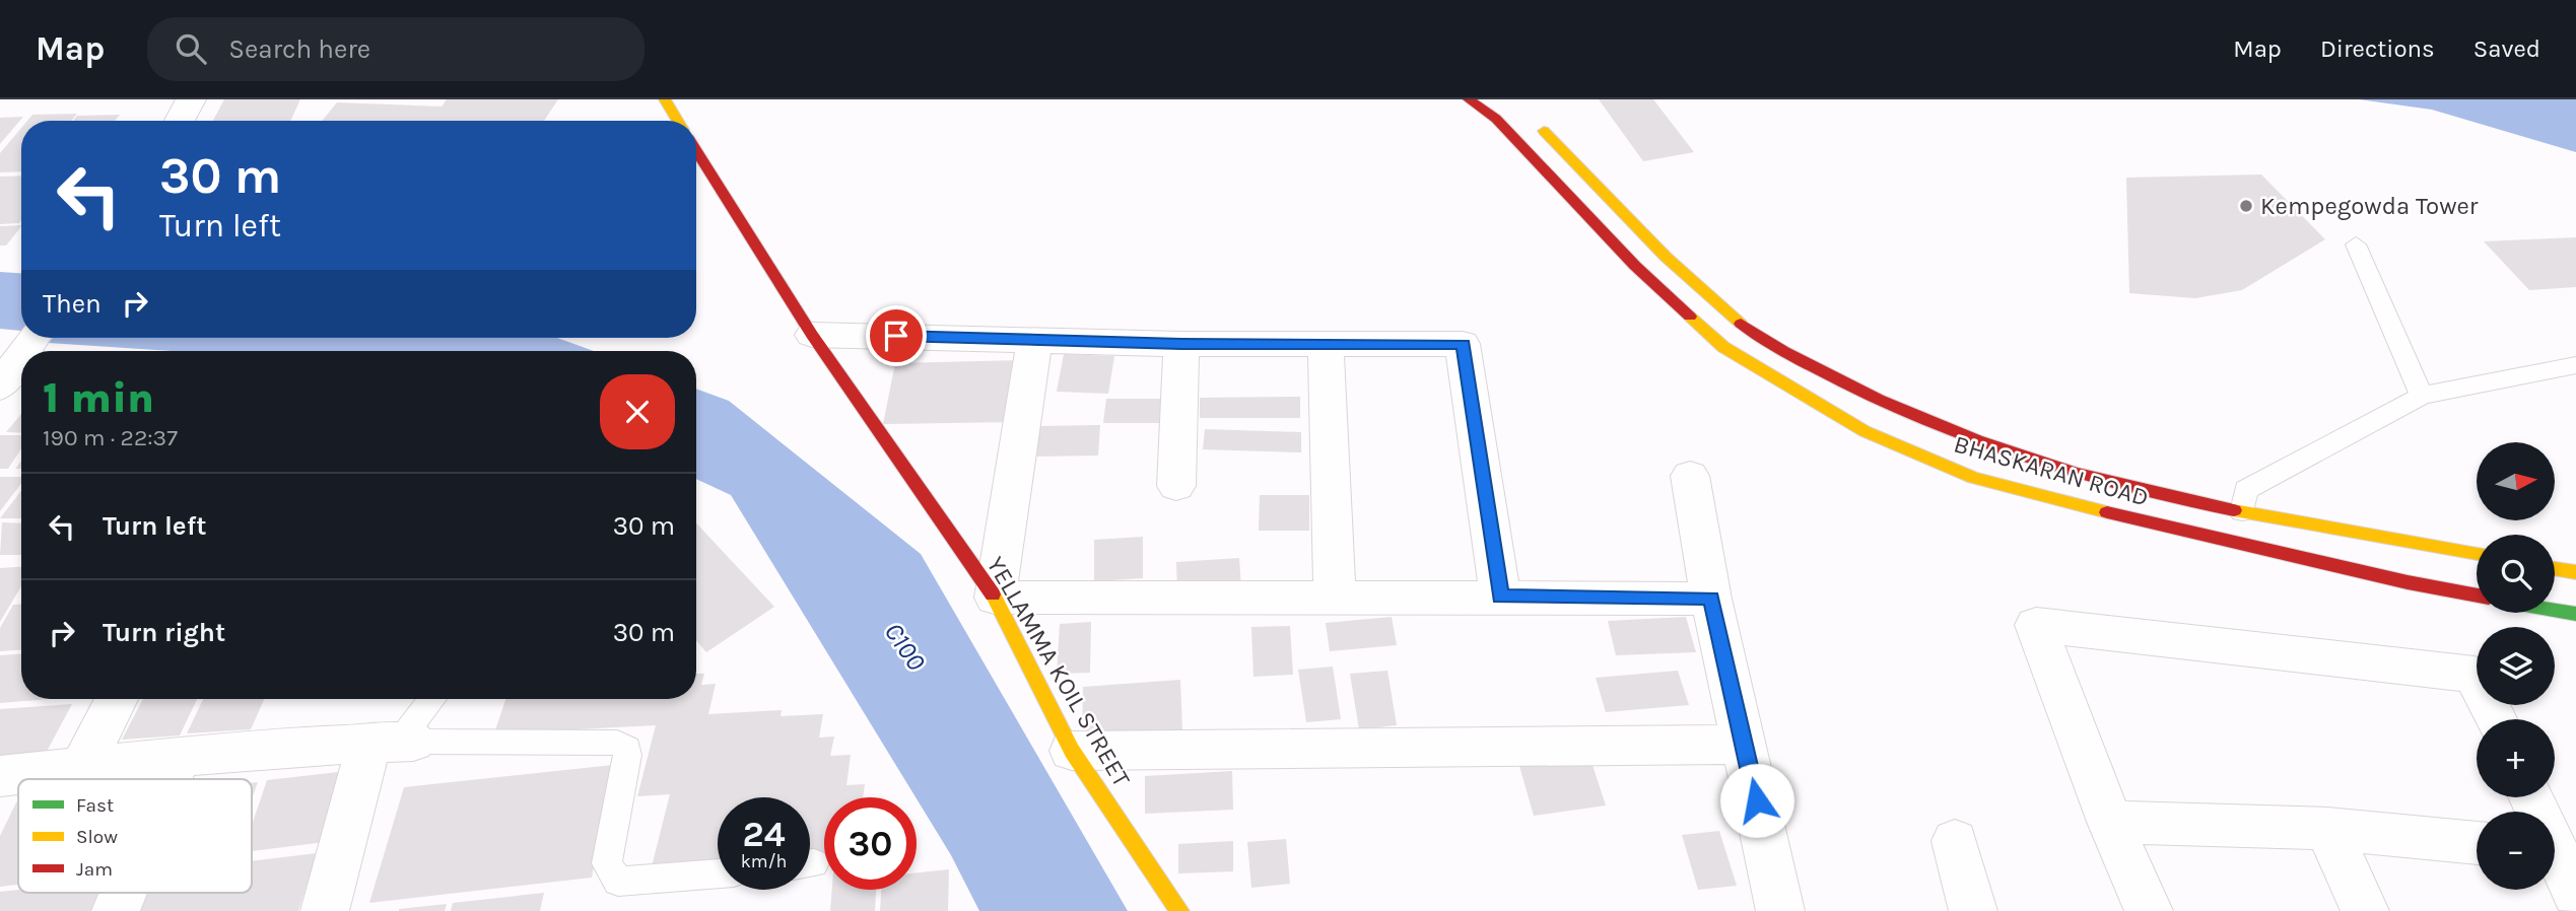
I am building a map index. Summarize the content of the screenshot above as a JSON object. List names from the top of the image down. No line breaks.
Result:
{"streets":{"main road":["BHASKARAN ROAD","YELLAMMA KOIL STREET"]},"water":["C100"],"places":["Kempegowda Tower"],"legend":["Fast","Slow","Jam"],"north":"right","page":{"header":"Map","search":"Search here","nav":["Map","Directions","Saved"],"turn":["30 m","Turn left"],"then":"Then","heading":["1 min","190 m · 22:37"],"map_buttons":["+","−"],"list":[{"name":"Turn left","value":"30 m"},{"name":"Turn right","value":"30 m"}],"speed":"24 km/h","limit":"30"}}
